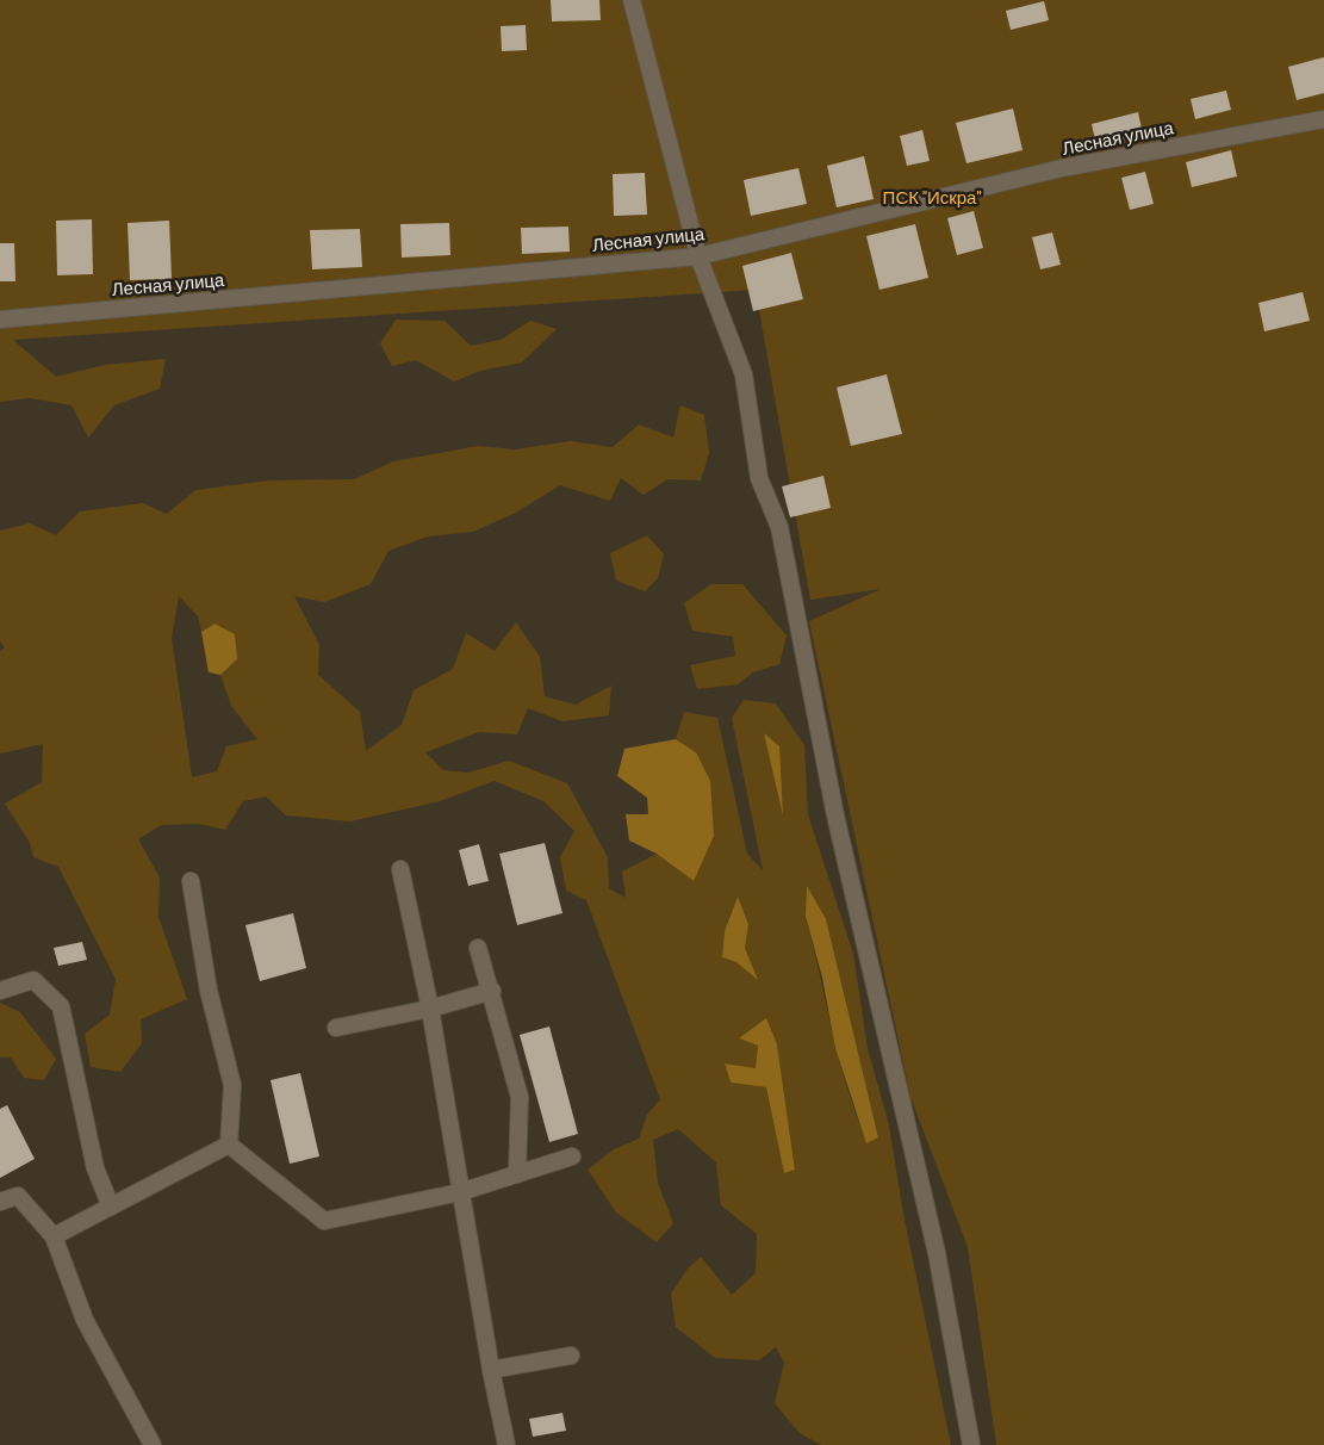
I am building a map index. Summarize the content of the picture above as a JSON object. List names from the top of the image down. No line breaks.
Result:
{"streets":{"street":["Лесная улица"]},"parks":["ПСК \"Искра\""]}
